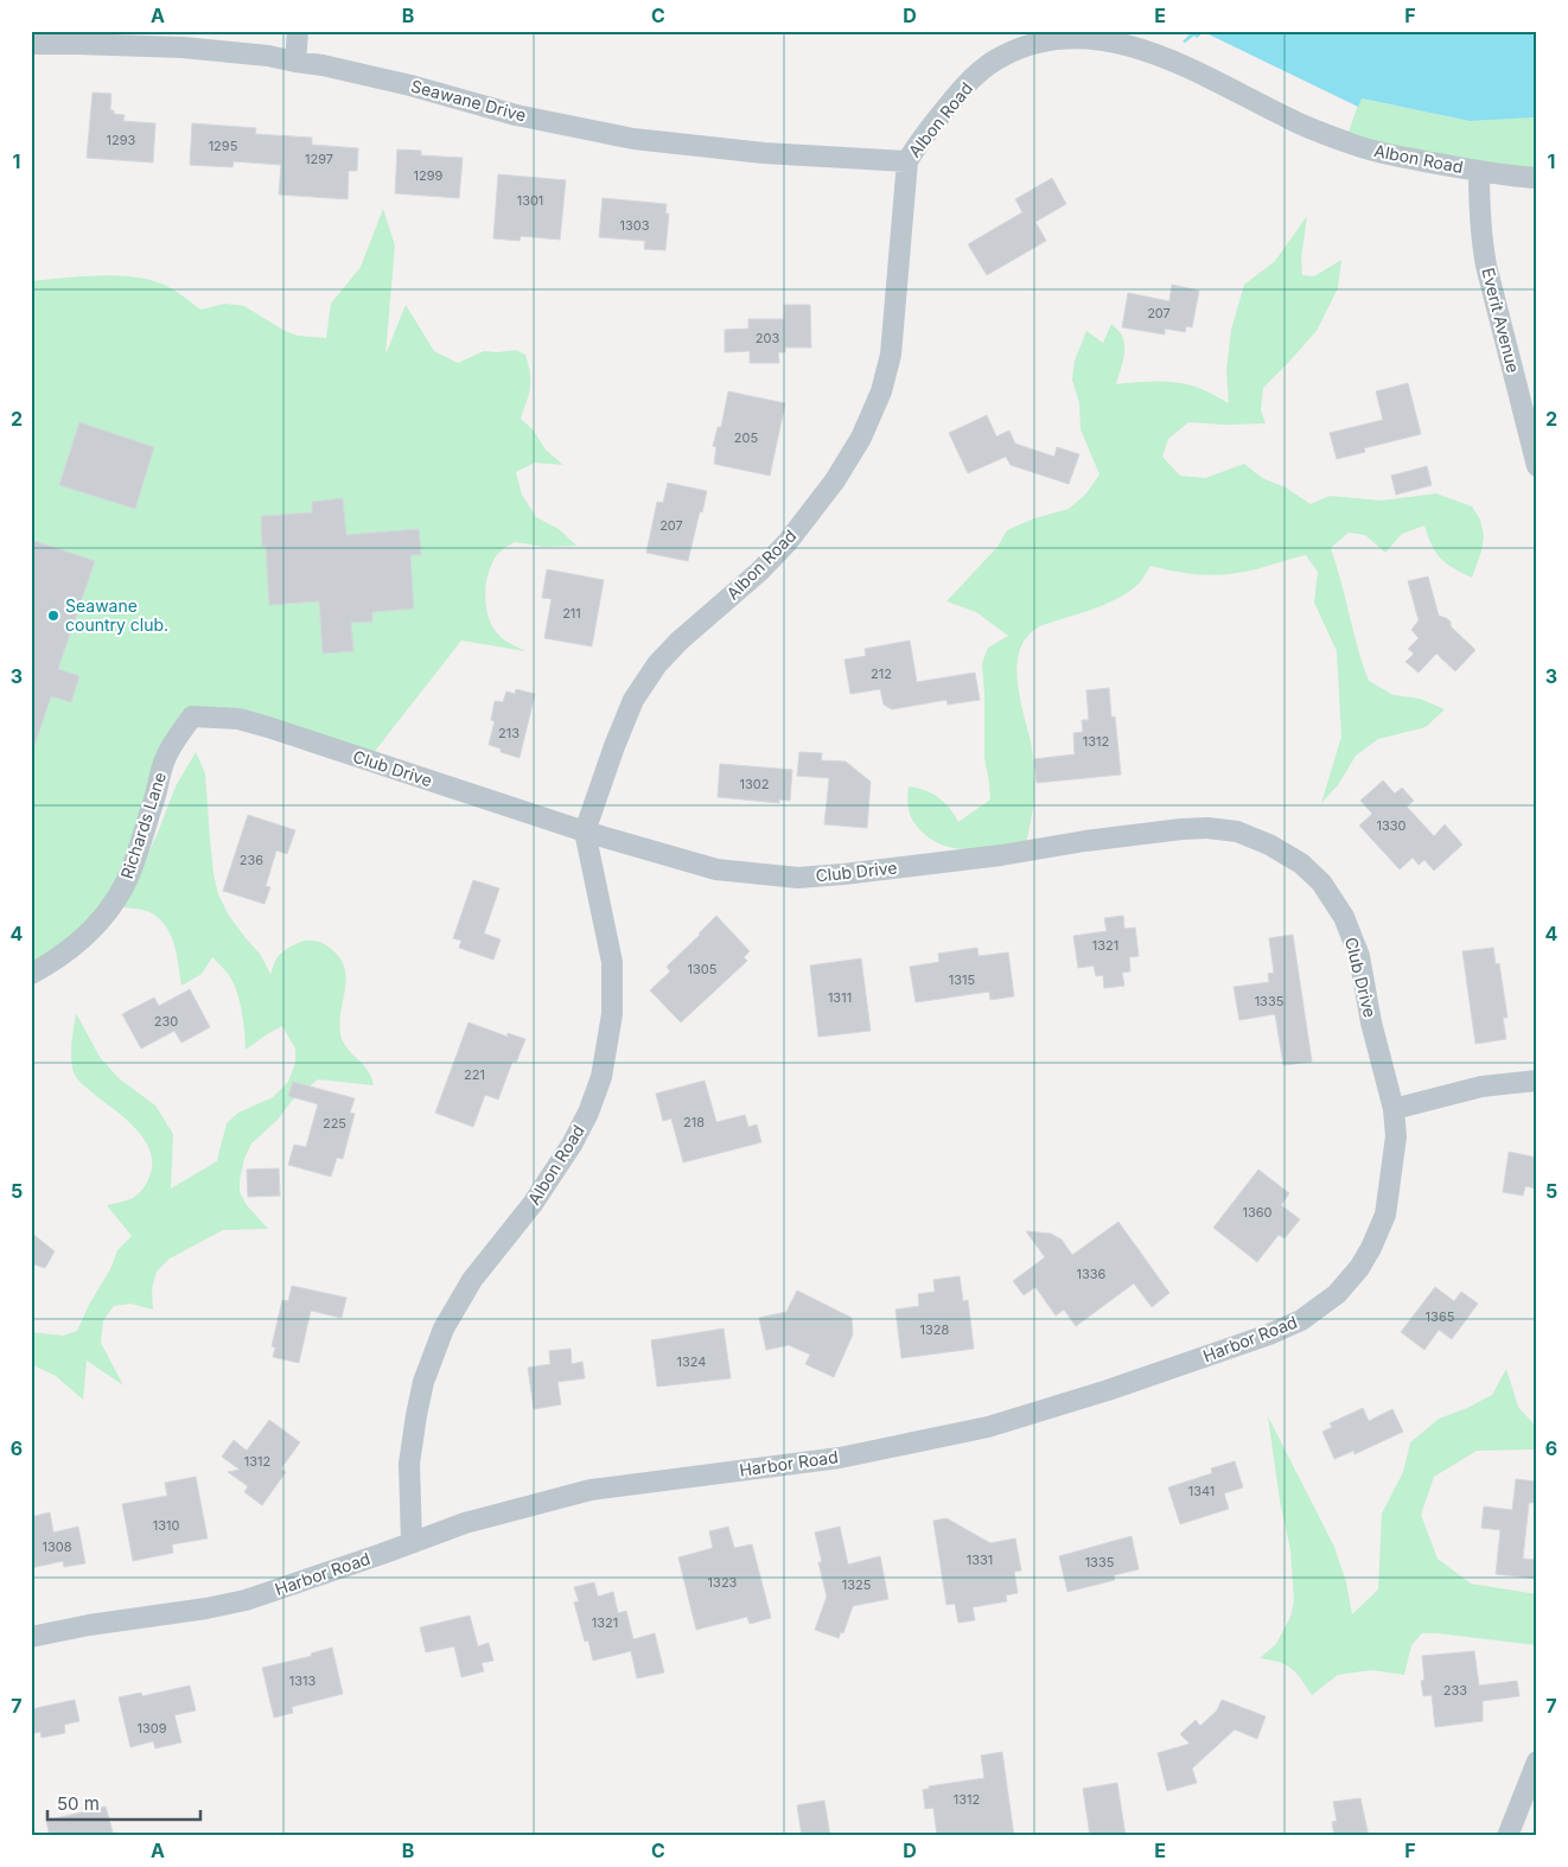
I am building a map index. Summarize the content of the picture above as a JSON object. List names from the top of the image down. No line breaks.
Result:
{"streets":{"street":["Seawane Drive","Albon Road","Everit Avenue","Club Drive","Richards Lane","Harbor Road"]},"crossings":[["Seawane Drive","Albon Road"],["Albon Road","Everit Avenue"],["Albon Road","Club Drive"],["Albon Road","Harbor Road"],["Club Drive","Richards Lane"],["Club Drive","Harbor Road"]],"places":["Seawane country club."],"house_numbers":["1293","1295","1297","1299","1301","1303","207","203","205","207","211","212","213","1312","1302","1330","236","1321","1305","1315","1311","1335","230","221","218","225","1360","1336","1365","1328","1324","1312","1341","1310","1308","1331","1335","1323","1325","1321","1313","233","1309","1312"],"scale_bar":"50 m","grid":{"columns":["A","B","C","D","E","F"],"rows":["1","2","3","4","5","6","7"]}}
